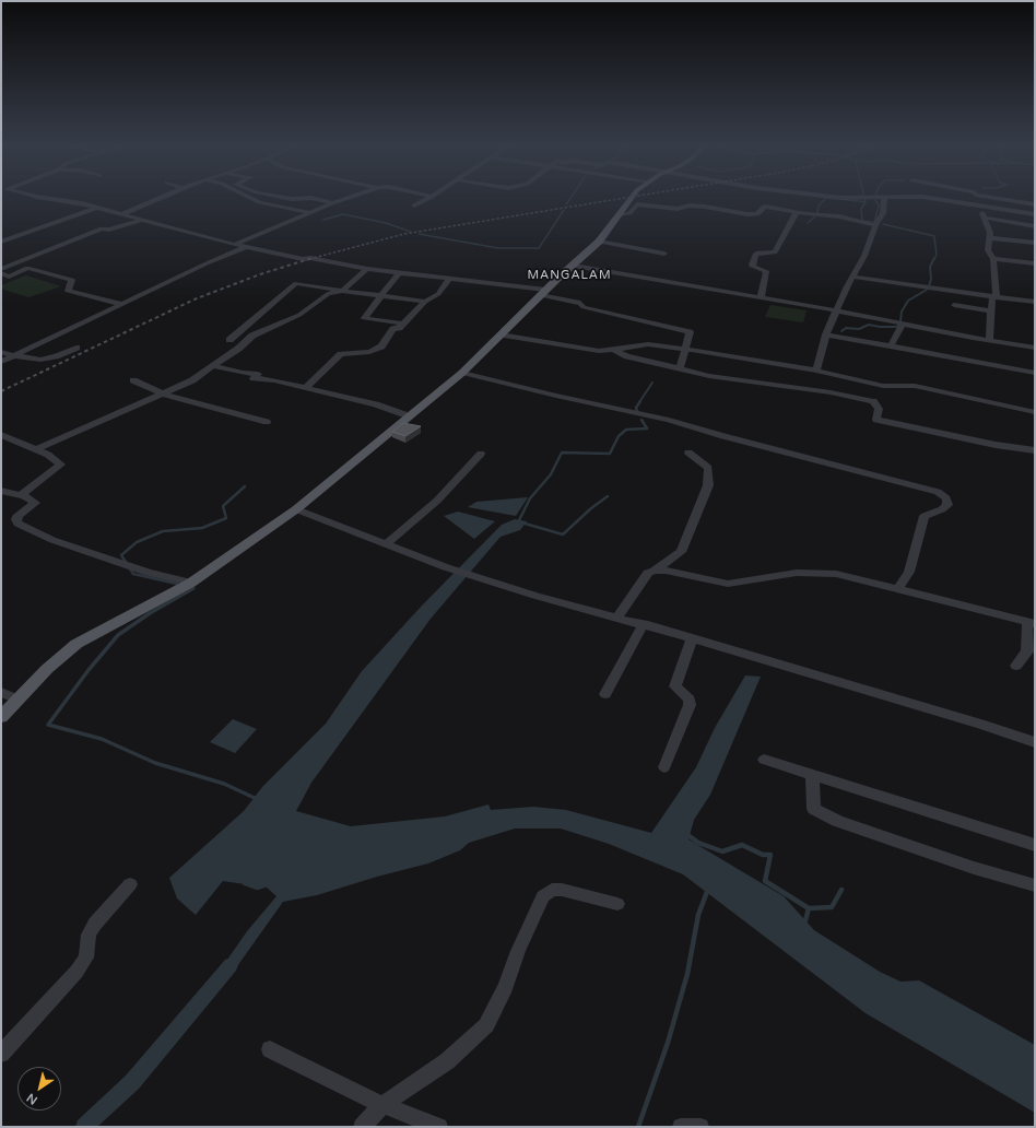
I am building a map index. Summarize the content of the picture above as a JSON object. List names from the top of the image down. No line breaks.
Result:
{"districts":["MANGALAM"],"north":"bottom left"}
